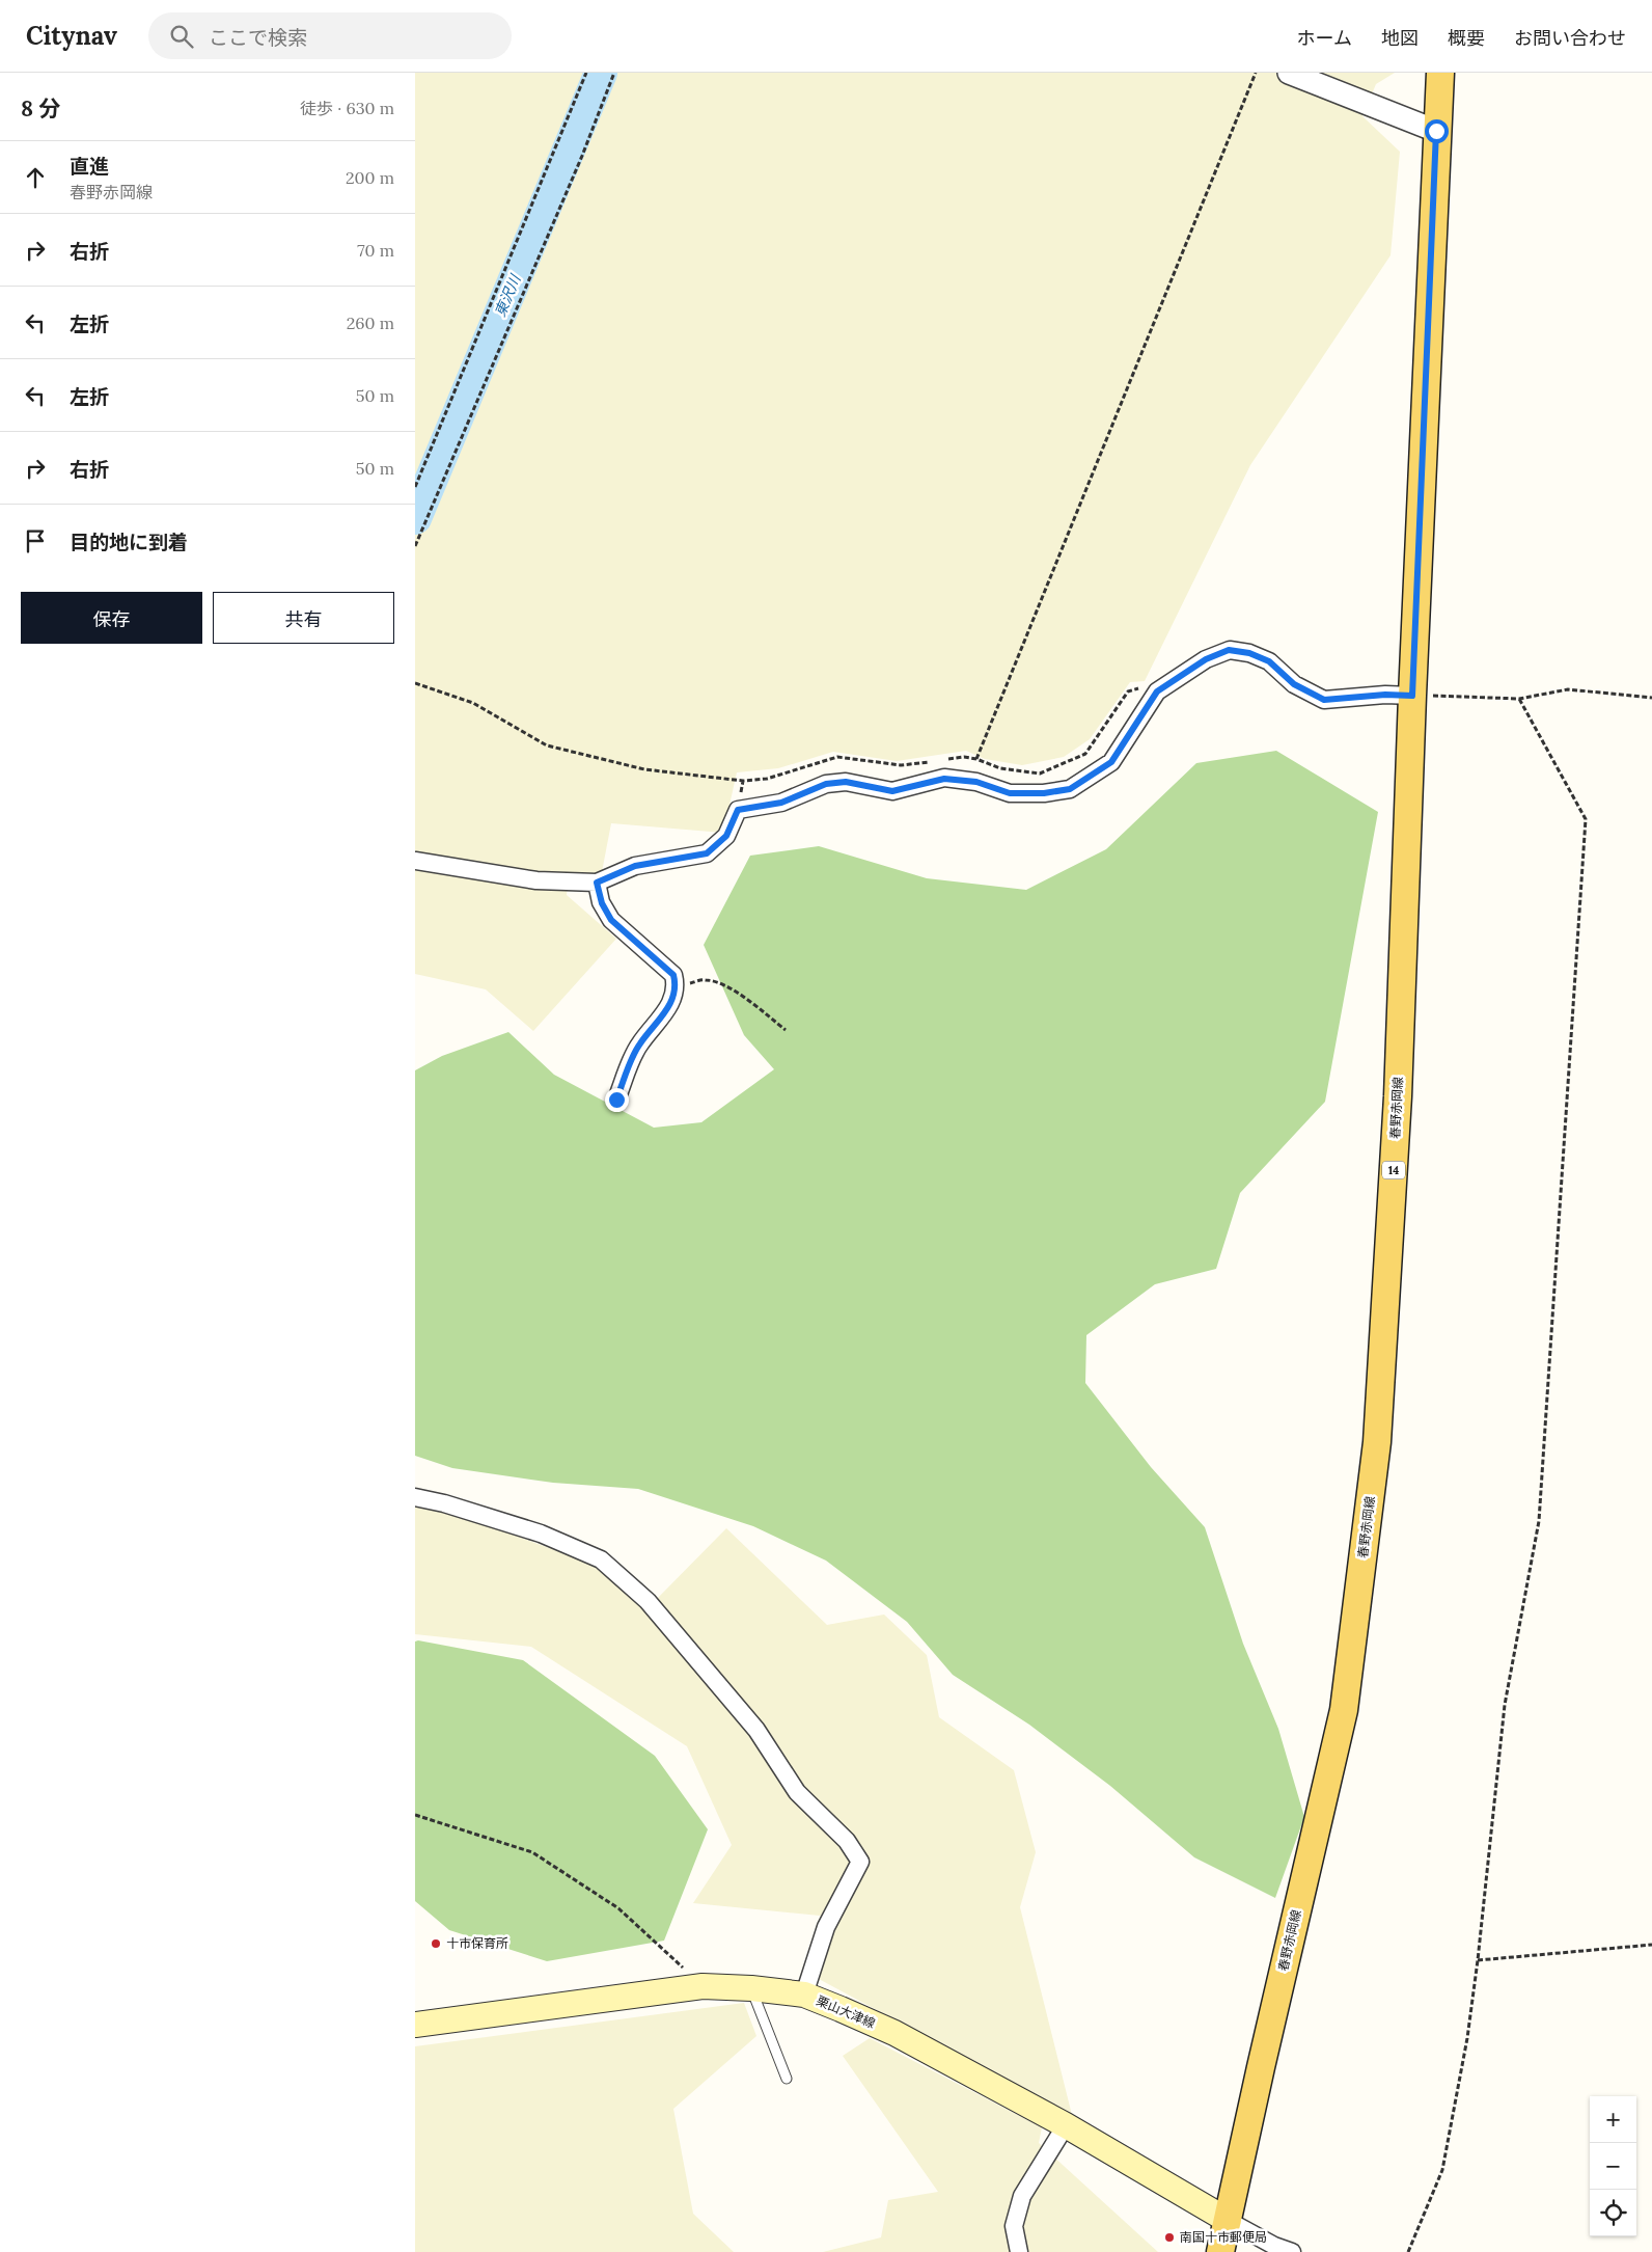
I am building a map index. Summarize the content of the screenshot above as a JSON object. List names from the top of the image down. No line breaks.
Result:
{"streets":{"main road":["春野赤岡線","14","栗山大津線"]},"crossings":[["春野赤岡線","栗山大津線"]],"water":["東沢川"],"places":["十市保育所","南国十市郵便局"],"page":{"header":"Citynav","search":"ここで検索","nav":["ホーム","地図","概要","お問い合わせ"],"heading":["8 分","徒歩 · 630 m"],"list":[["直進","春野赤岡線","200 m"],["右折","70 m"],["左折","260 m"],["左折","50 m"],["右折","50 m"],"目的地に到着"],"buttons":["保存","共有"],"map_buttons":["+","−"]}}
